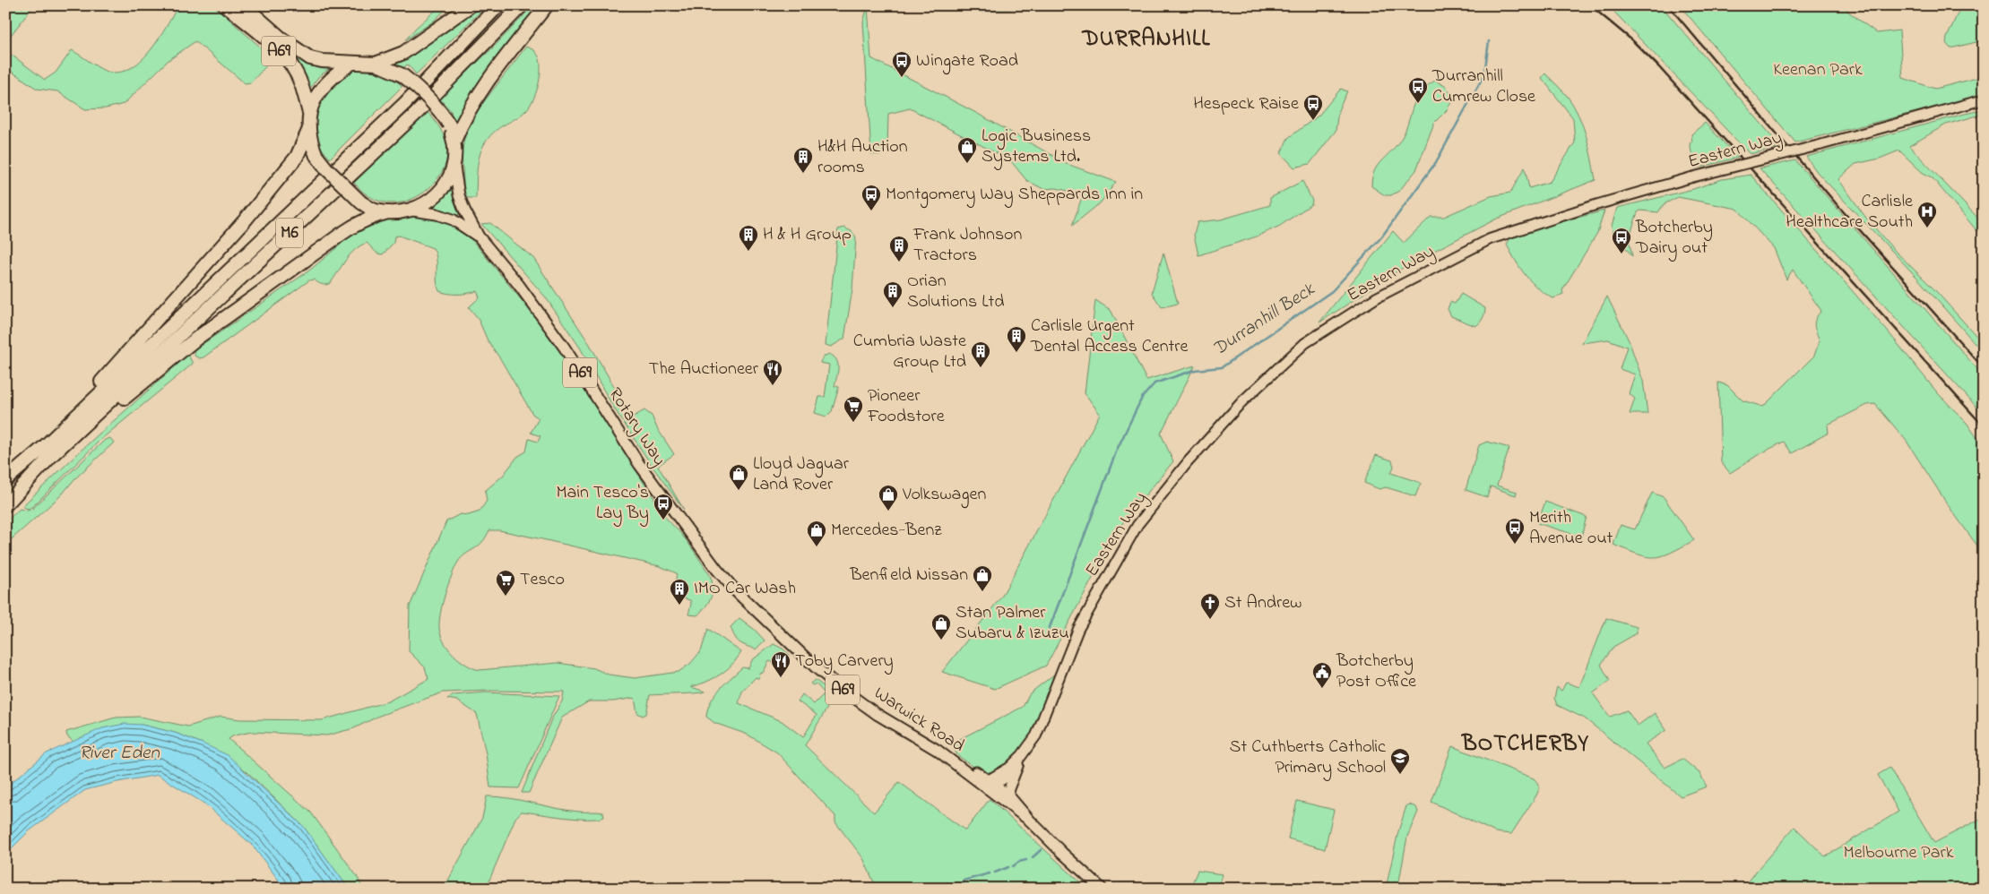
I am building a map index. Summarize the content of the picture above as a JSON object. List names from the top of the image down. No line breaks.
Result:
{"streets":{"highway":["A69","M6"],"main road":["Rotary Way","Warwick Road"],"street":["Eastern Way"]},"crossings":[["A69","Rotary Way"],["Eastern Way","Warwick Road"],["Rotary Way","Warwick Road"]],"districts":["DURRANHILL","BOTCHERBY"],"water":["Durranhill Beck","River Eden"],"parks":["Keenan Park","Melbourne Park"],"places":{"bus stop":["Wingate Road","Durranhill Cumrew Close","Hespeck Raise","Montgomery Way Sheppards Inn in","Botcherby Dairy out","Main Tesco's Lay By","Merith Avenue out"],"shop":["Logic Business Systems Ltd.","Lloyd Jaguar Land Rover","Volkswagen","Mercedes-Benz","Benfield Nissan","Stan Palmer Subaru & Izuzu"],"building":["H&H Auction rooms","H & H Group","Frank Johnson Tractors","Orian Solutions Ltd","Carlisle Urgent Dental Access Centre","Cumbria Waste Group Ltd","IMO Car Wash"],"hospital":["Carlisle Healthcare South"],"restaurant":["The Auctioneer","Toby Carvery"],"supermarket":["Pioneer Foodstore","Tesco"],"church":["St Andrew"],"public building":["Botcherby Post Office"],"school or university":["St Cuthberts Catholic Primary School"]}}
